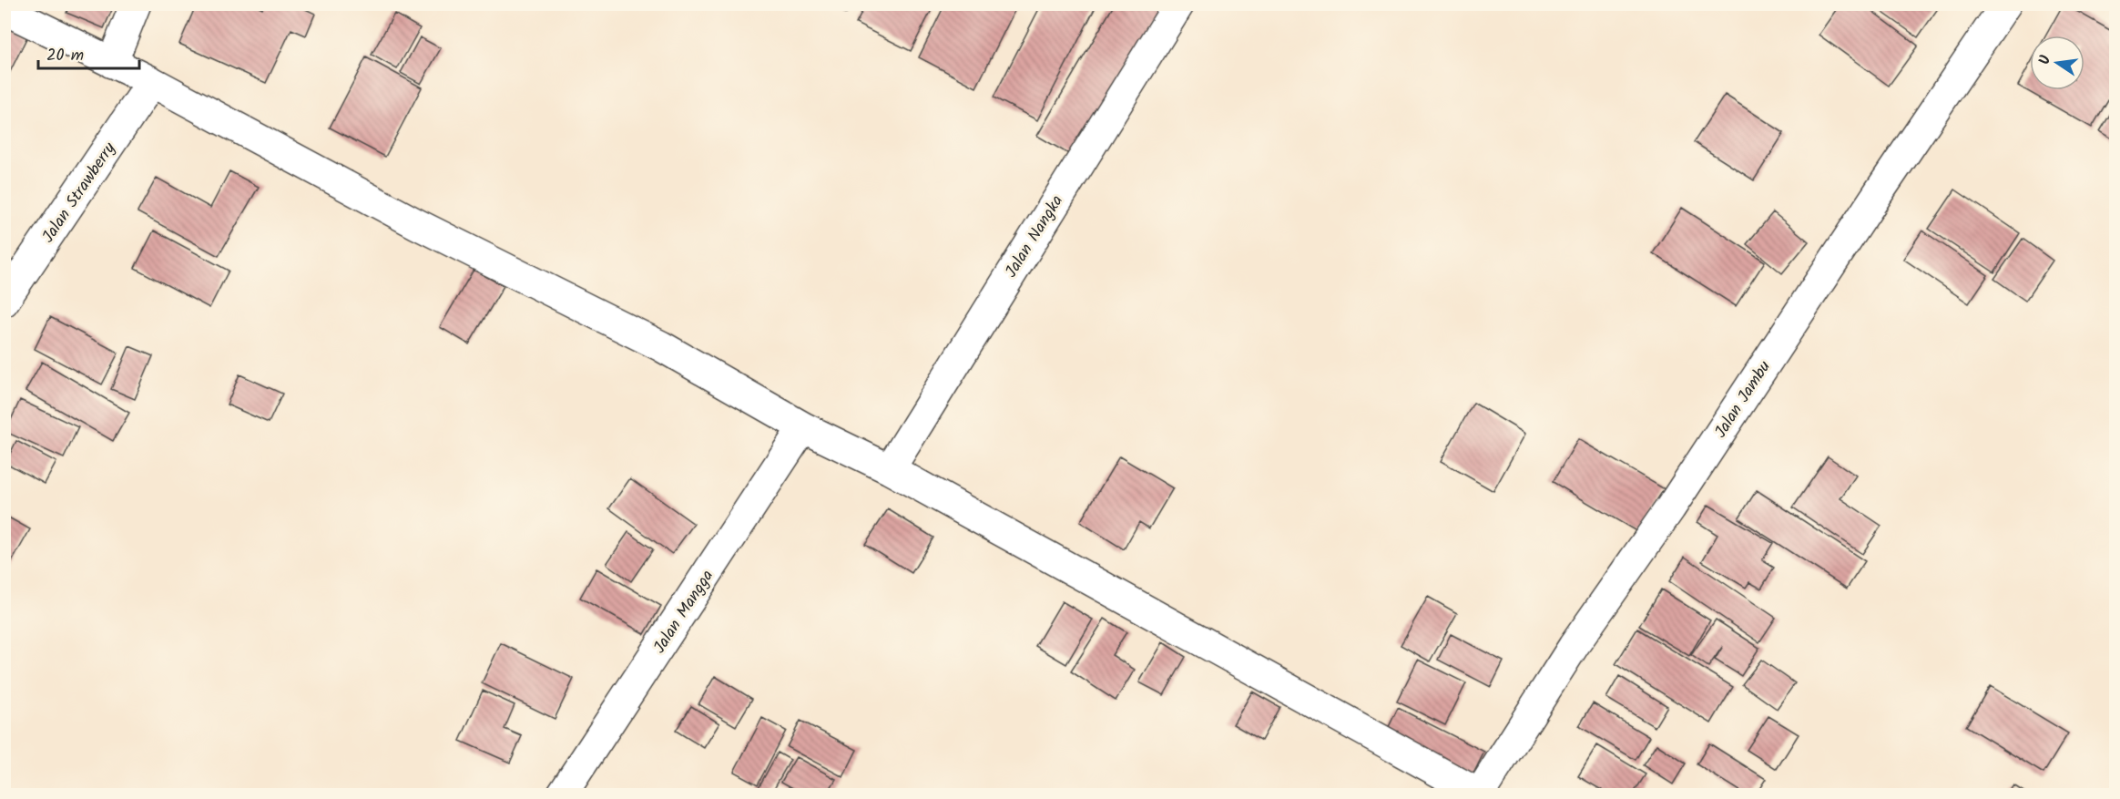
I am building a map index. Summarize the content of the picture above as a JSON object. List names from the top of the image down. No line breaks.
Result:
{"streets":{"street":["Jalan Strawberry","Jalan Nangka","Jalan Jambu","Jalan Mangga"]},"scale_bar":"20 m","north":"left"}
